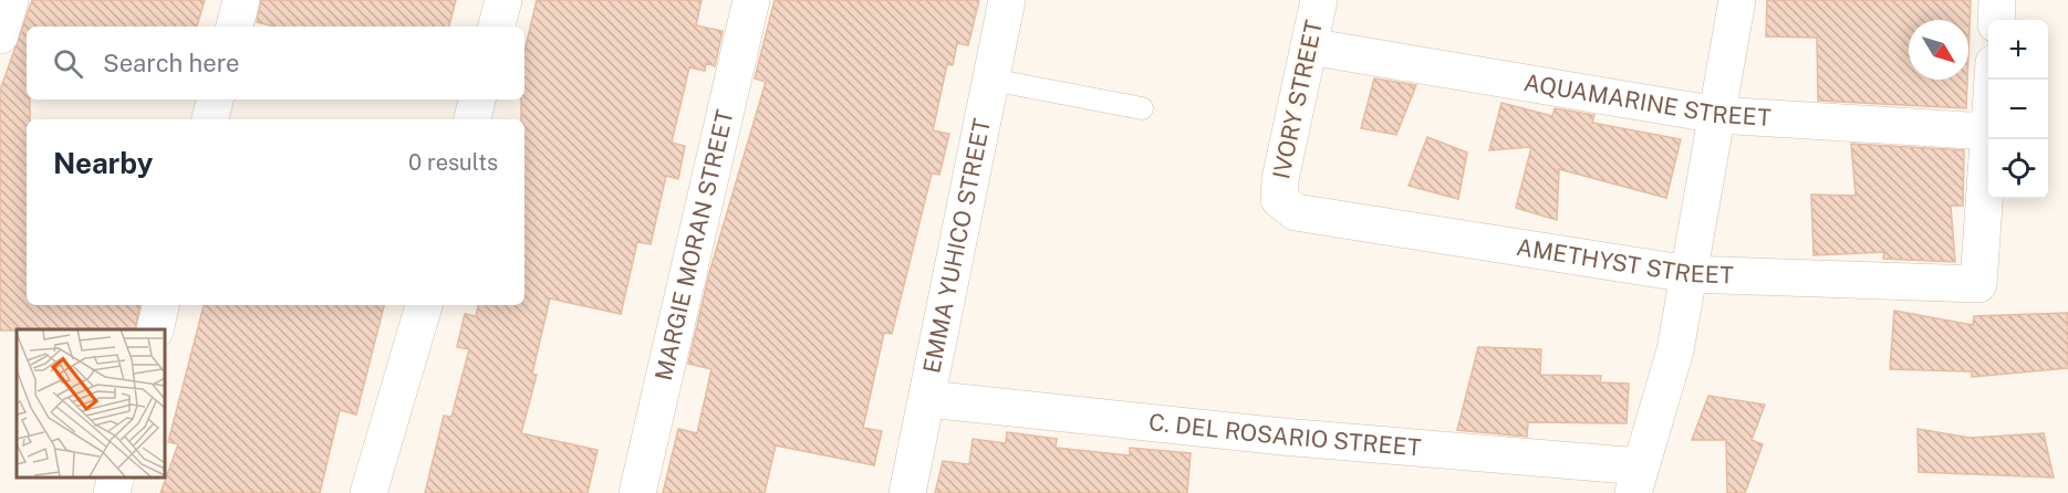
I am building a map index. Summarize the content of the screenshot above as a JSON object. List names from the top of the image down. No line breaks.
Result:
{"streets":{"street":["IVORY STREET","AQUAMARINE STREET","MARGIE MORAN STREET","EMMA YUHICO STREET","AMETHYST STREET","C. DEL ROSARIO STREET"]},"crossings":[["IVORY STREET","AQUAMARINE STREET"],["IVORY STREET","AMETHYST STREET"],["AQUAMARINE STREET","AMETHYST STREET"],["EMMA YUHICO STREET","C. DEL ROSARIO STREET"]],"north":"bottom right","page":{"map_buttons":["+","−"],"search":"Search here","heading":["Nearby","0 results"]}}
